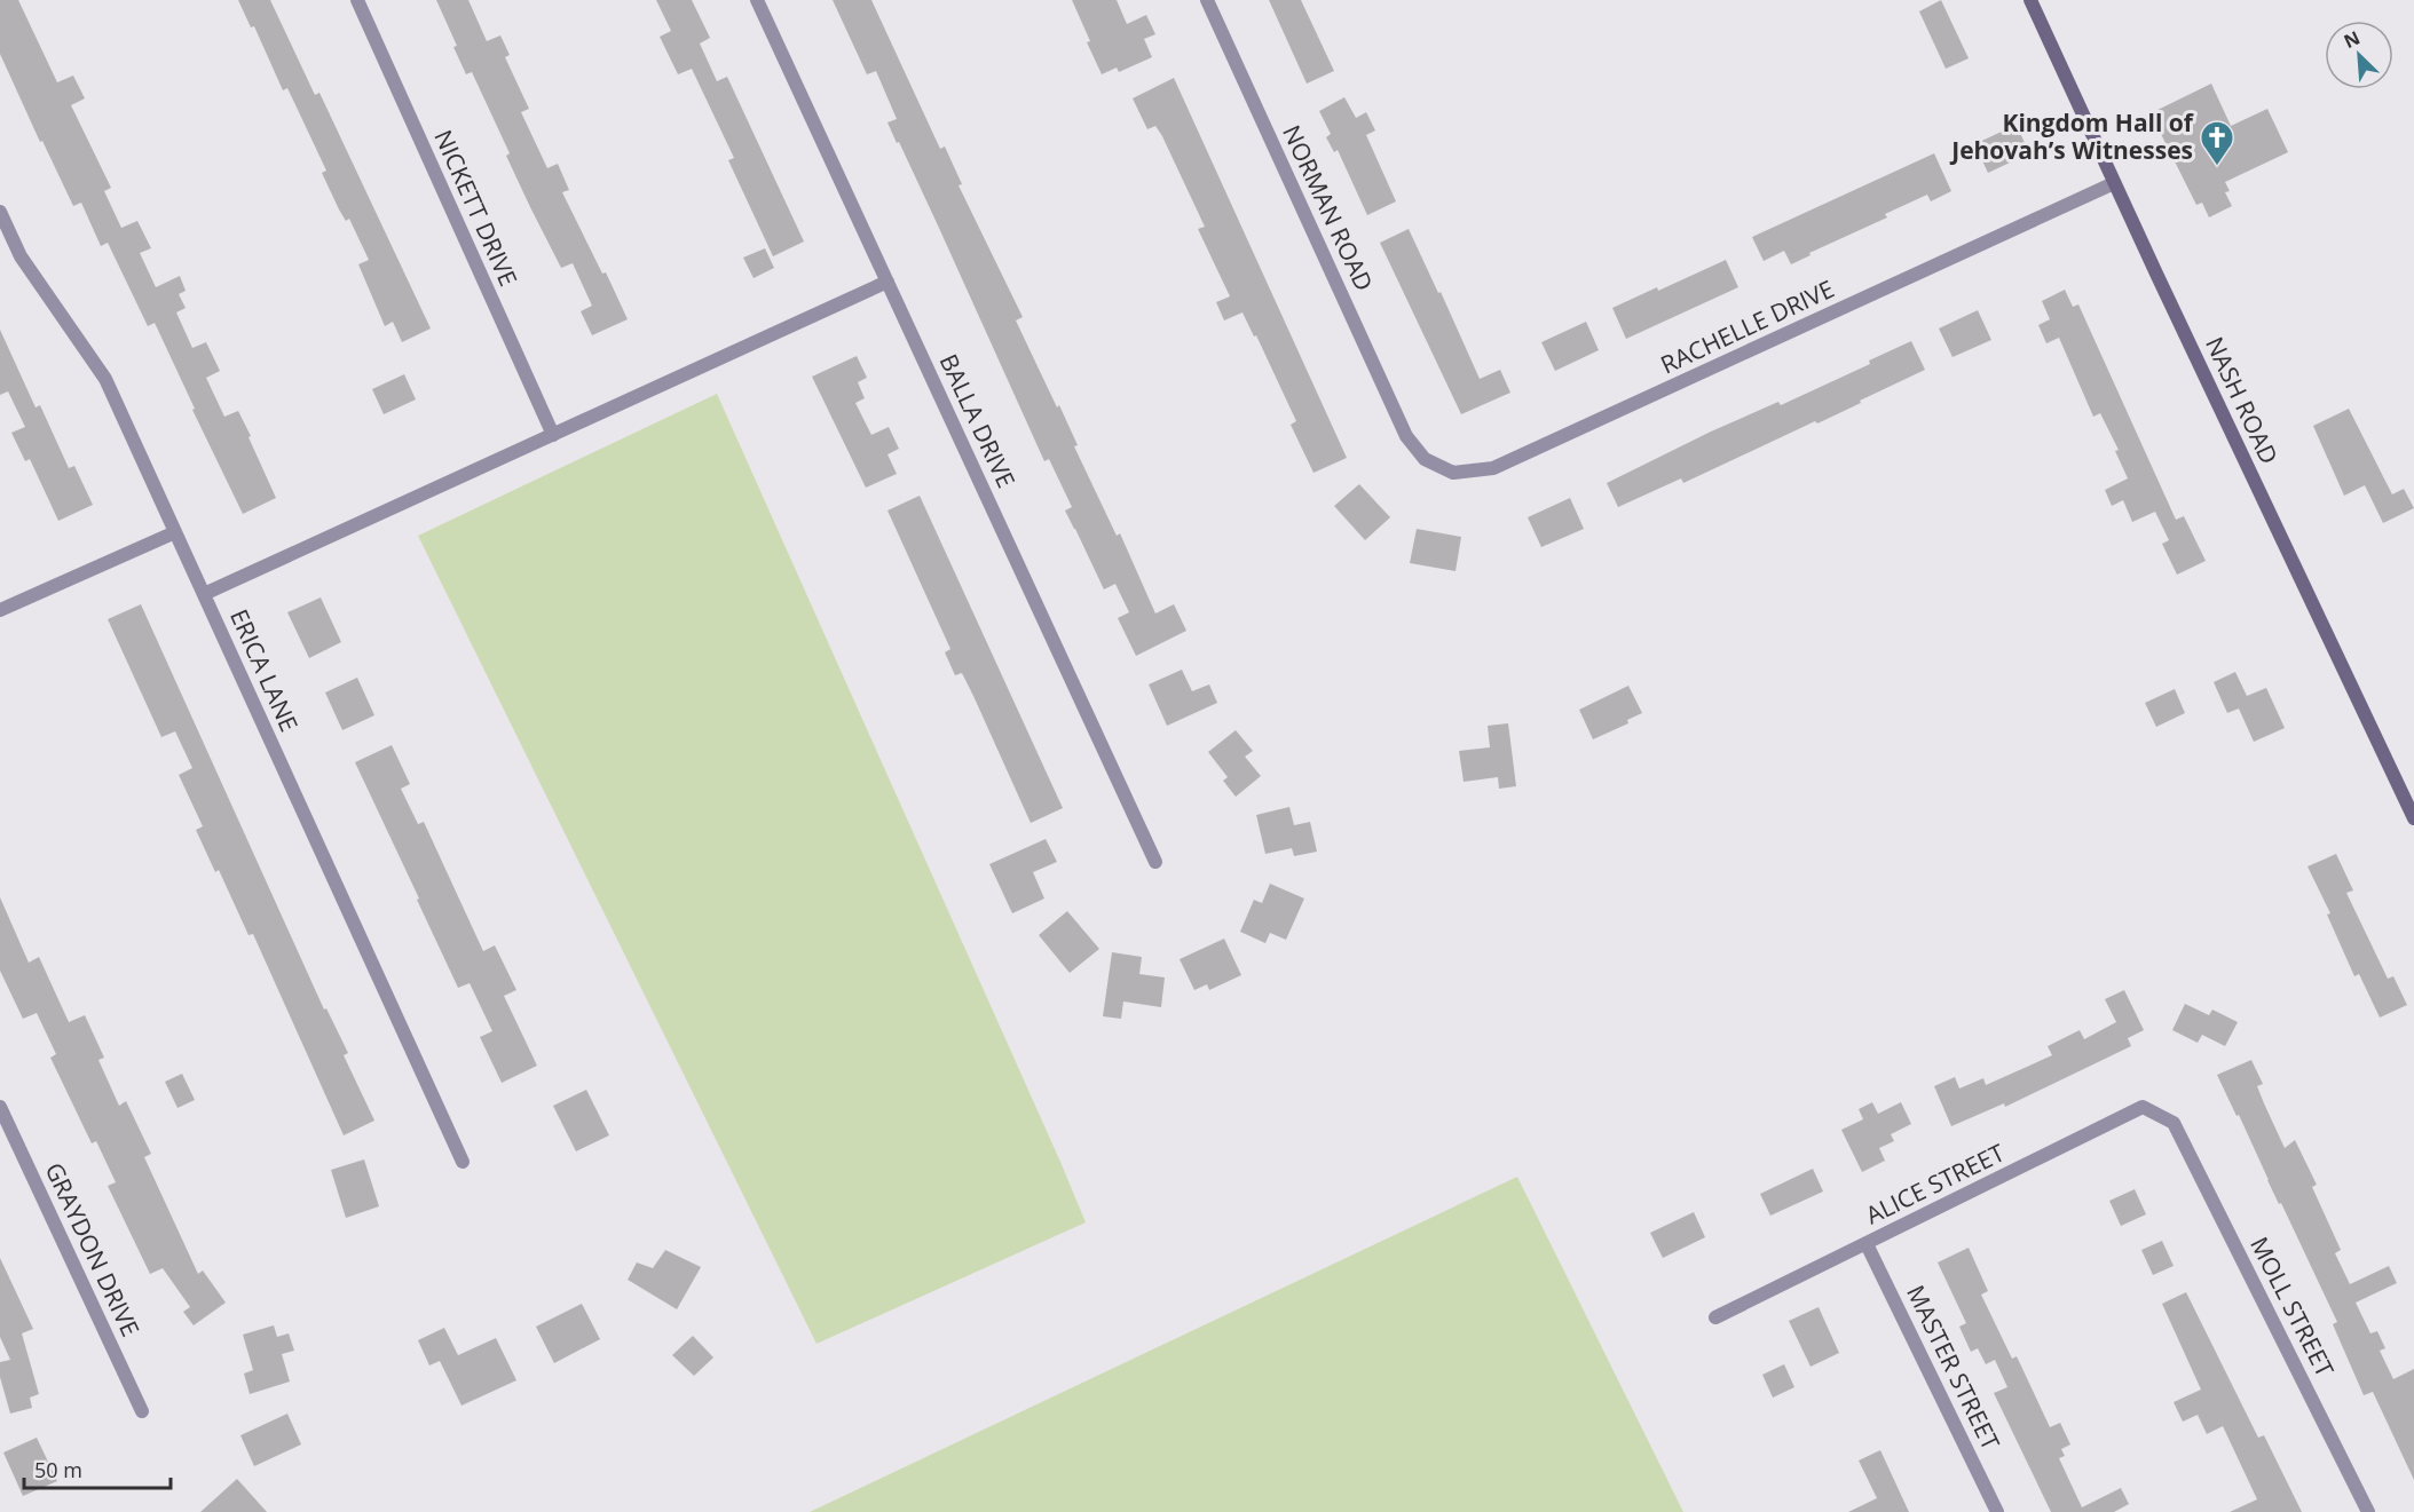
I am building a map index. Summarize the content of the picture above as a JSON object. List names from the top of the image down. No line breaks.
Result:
{"streets":{"main road":["NASH ROAD"],"street":["NICKETT DRIVE","NORMAN ROAD","RACHELLE DRIVE","BALLA DRIVE","ERICA LANE","ALICE STREET","GRAYDON DRIVE","MOLL STREET","MASTER STREET"]},"crossings":[["NORMAN ROAD","RACHELLE DRIVE"],["RACHELLE DRIVE","NASH ROAD"],["ALICE STREET","MOLL STREET"],["ALICE STREET","MASTER STREET"]],"places":{"church":["Kingdom Hall of Jehovah’s Witnesses"]},"scale_bar":"50 m","north":"top left"}
